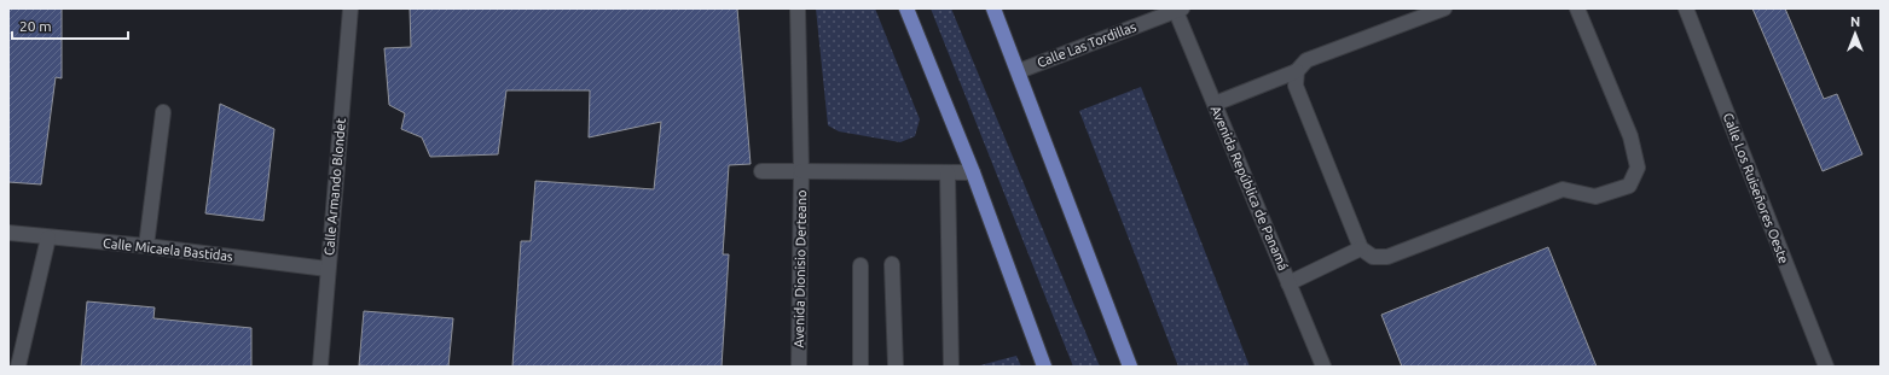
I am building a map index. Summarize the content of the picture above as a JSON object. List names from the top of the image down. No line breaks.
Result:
{"streets":{"street":["Calle Las Tordillas","Calle Armando Blondet","Avenida República de Panamá","Calle Los Ruiseñores Oeste","Calle Micaela Bastidas","Avenida Dionisio Derteano"]},"crossings":[["Calle Las Tordillas","Avenida República de Panamá"],["Calle Armando Blondet","Calle Micaela Bastidas"]],"scale_bar":"20 m","north":"top"}
